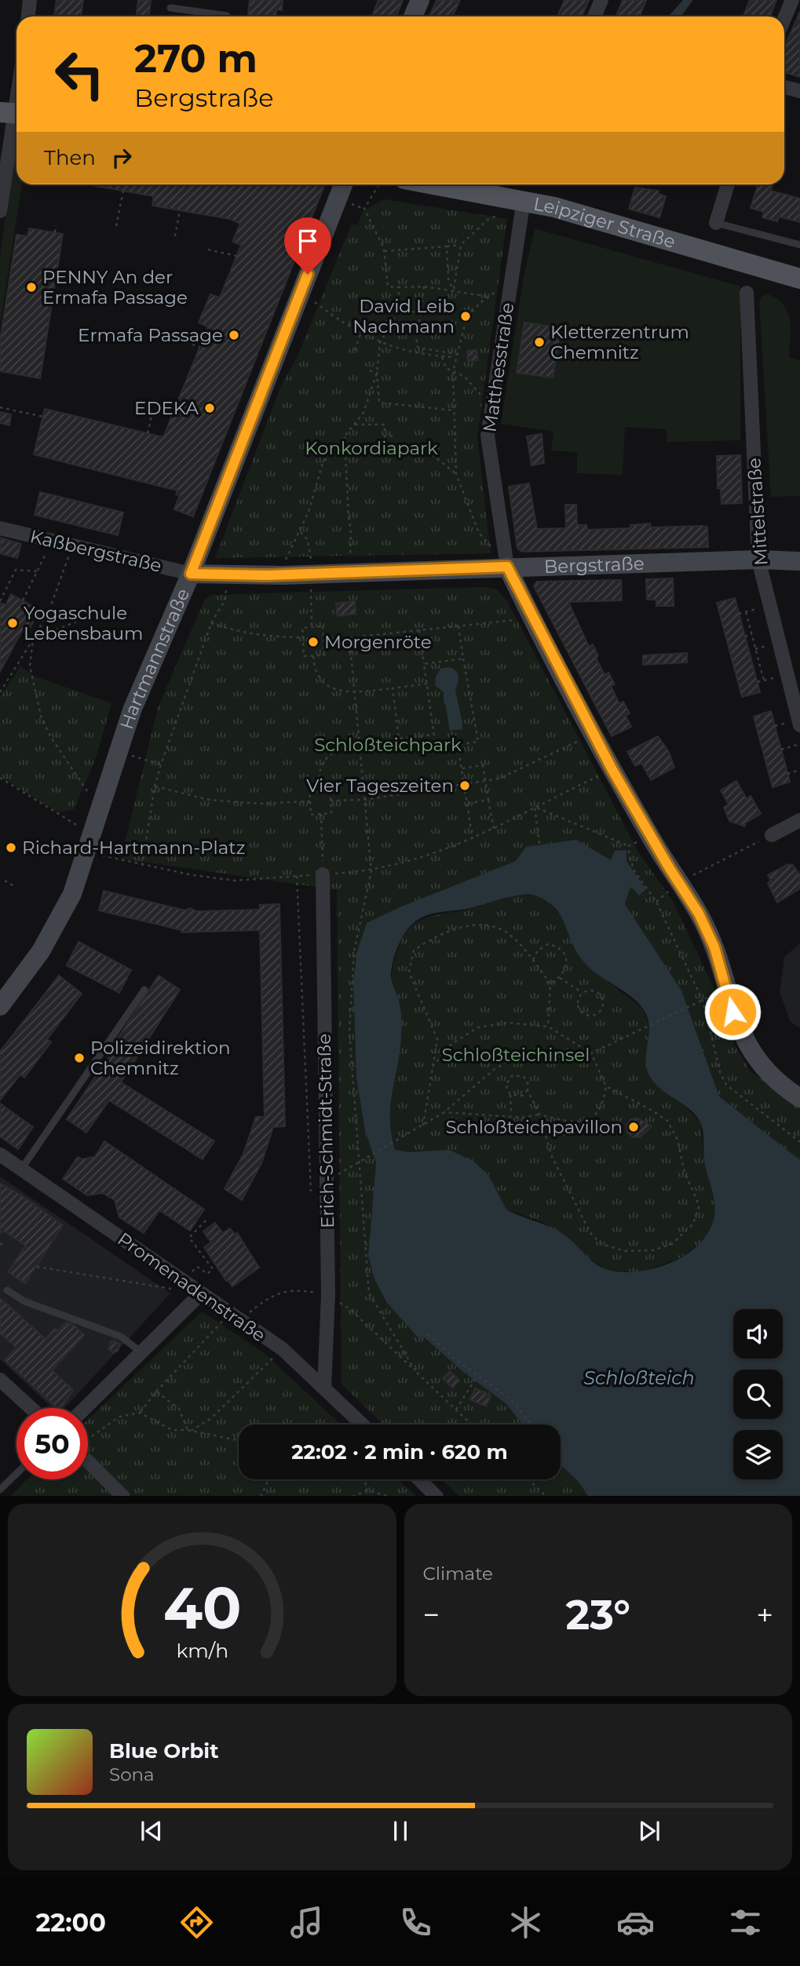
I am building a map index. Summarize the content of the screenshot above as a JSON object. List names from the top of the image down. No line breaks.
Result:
{"streets":{"main road":["Leipziger Straße","Bergstraße","Hartmannstraße"],"street":["Matthesstraße","Mittelstraße","Kaßbergstraße","Erich-Schmidt-Straße","Promenadenstraße"]},"crossings":[["Leipziger Straße","Matthesstraße"],["Matthesstraße","Bergstraße"],["Mittelstraße","Bergstraße"],["Kaßbergstraße","Bergstraße"],["Kaßbergstraße","Hartmannstraße"],["Bergstraße","Hartmannstraße"],["Erich-Schmidt-Straße","Promenadenstraße"]],"water":["Schloßteich"],"parks":["Konkordiapark","Schloßteichpark","Schloßteichinsel"],"places":["PENNY An der Ermafa Passage","David Leib Nachmann","Ermafa Passage","Kletterzentrum Chemnitz","EDEKA","Yogaschule Lebensbaum","Morgenröte","Vier Tageszeiten","Richard-Hartmann-Platz","Polizeidirektion Chemnitz","Schloßteichpavillon"],"page":{"turn":["270 m","Bergstraße"],"then":"Then","limit":"50","trip":"22:02 · 2 min · 620 m","tile":"Climate","heat":["−","23°","+"],"song":["Blue Orbit","Sona"],"tabs":"22:00","gauge":["40","km/h"]}}
